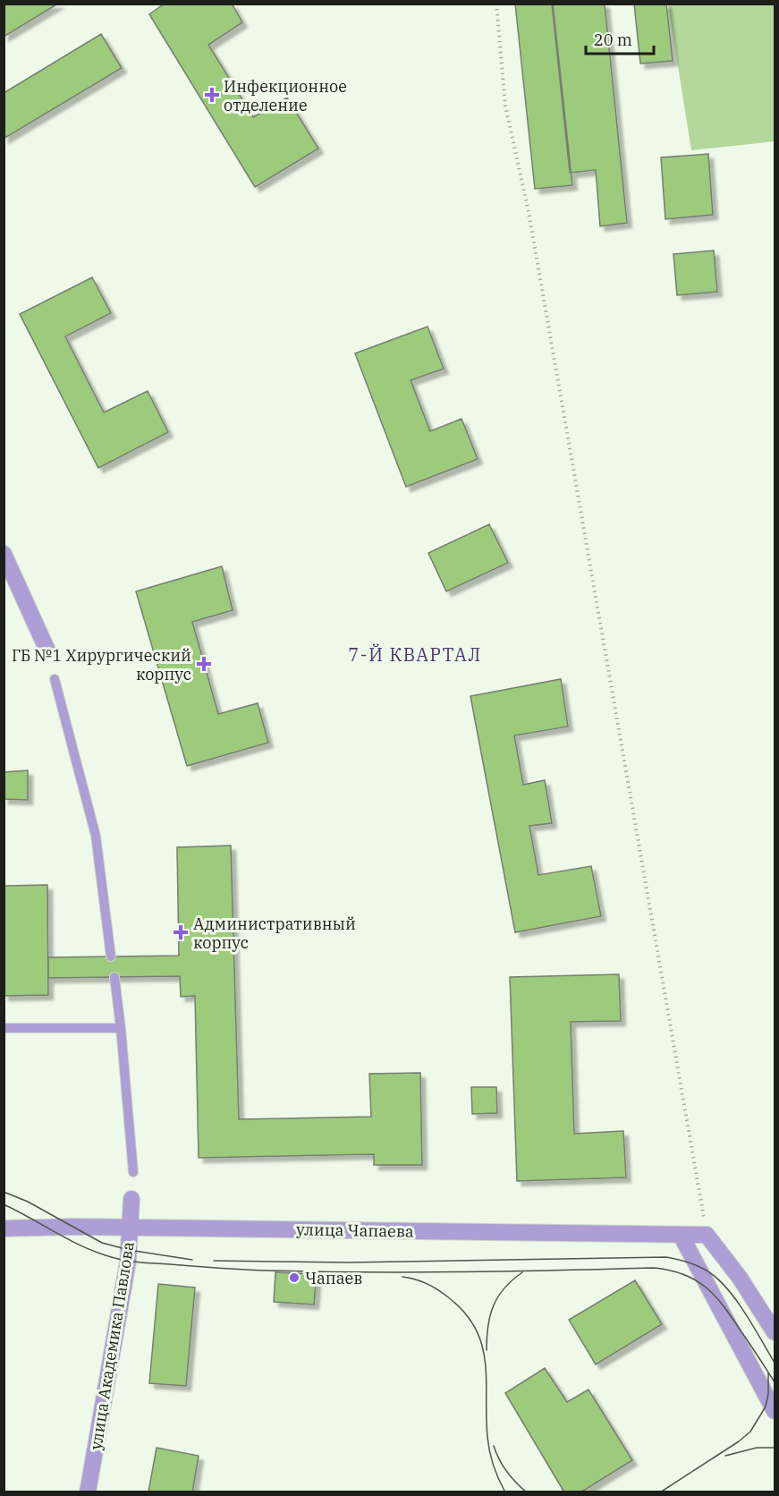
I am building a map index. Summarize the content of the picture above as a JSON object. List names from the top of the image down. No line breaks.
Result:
{"streets":{"street":["улица Чапаева","улица Академика Павлова"]},"crossings":[["улица Чапаева","улица Академика Павлова"]],"districts":["7-Й КВАРТАЛ"],"places":{"health":["Инфекционное отделение","ГБ №1 Хирургический корпус","Административный корпус"],"other":["Чапаев"]},"scale_bar":"20 m"}
